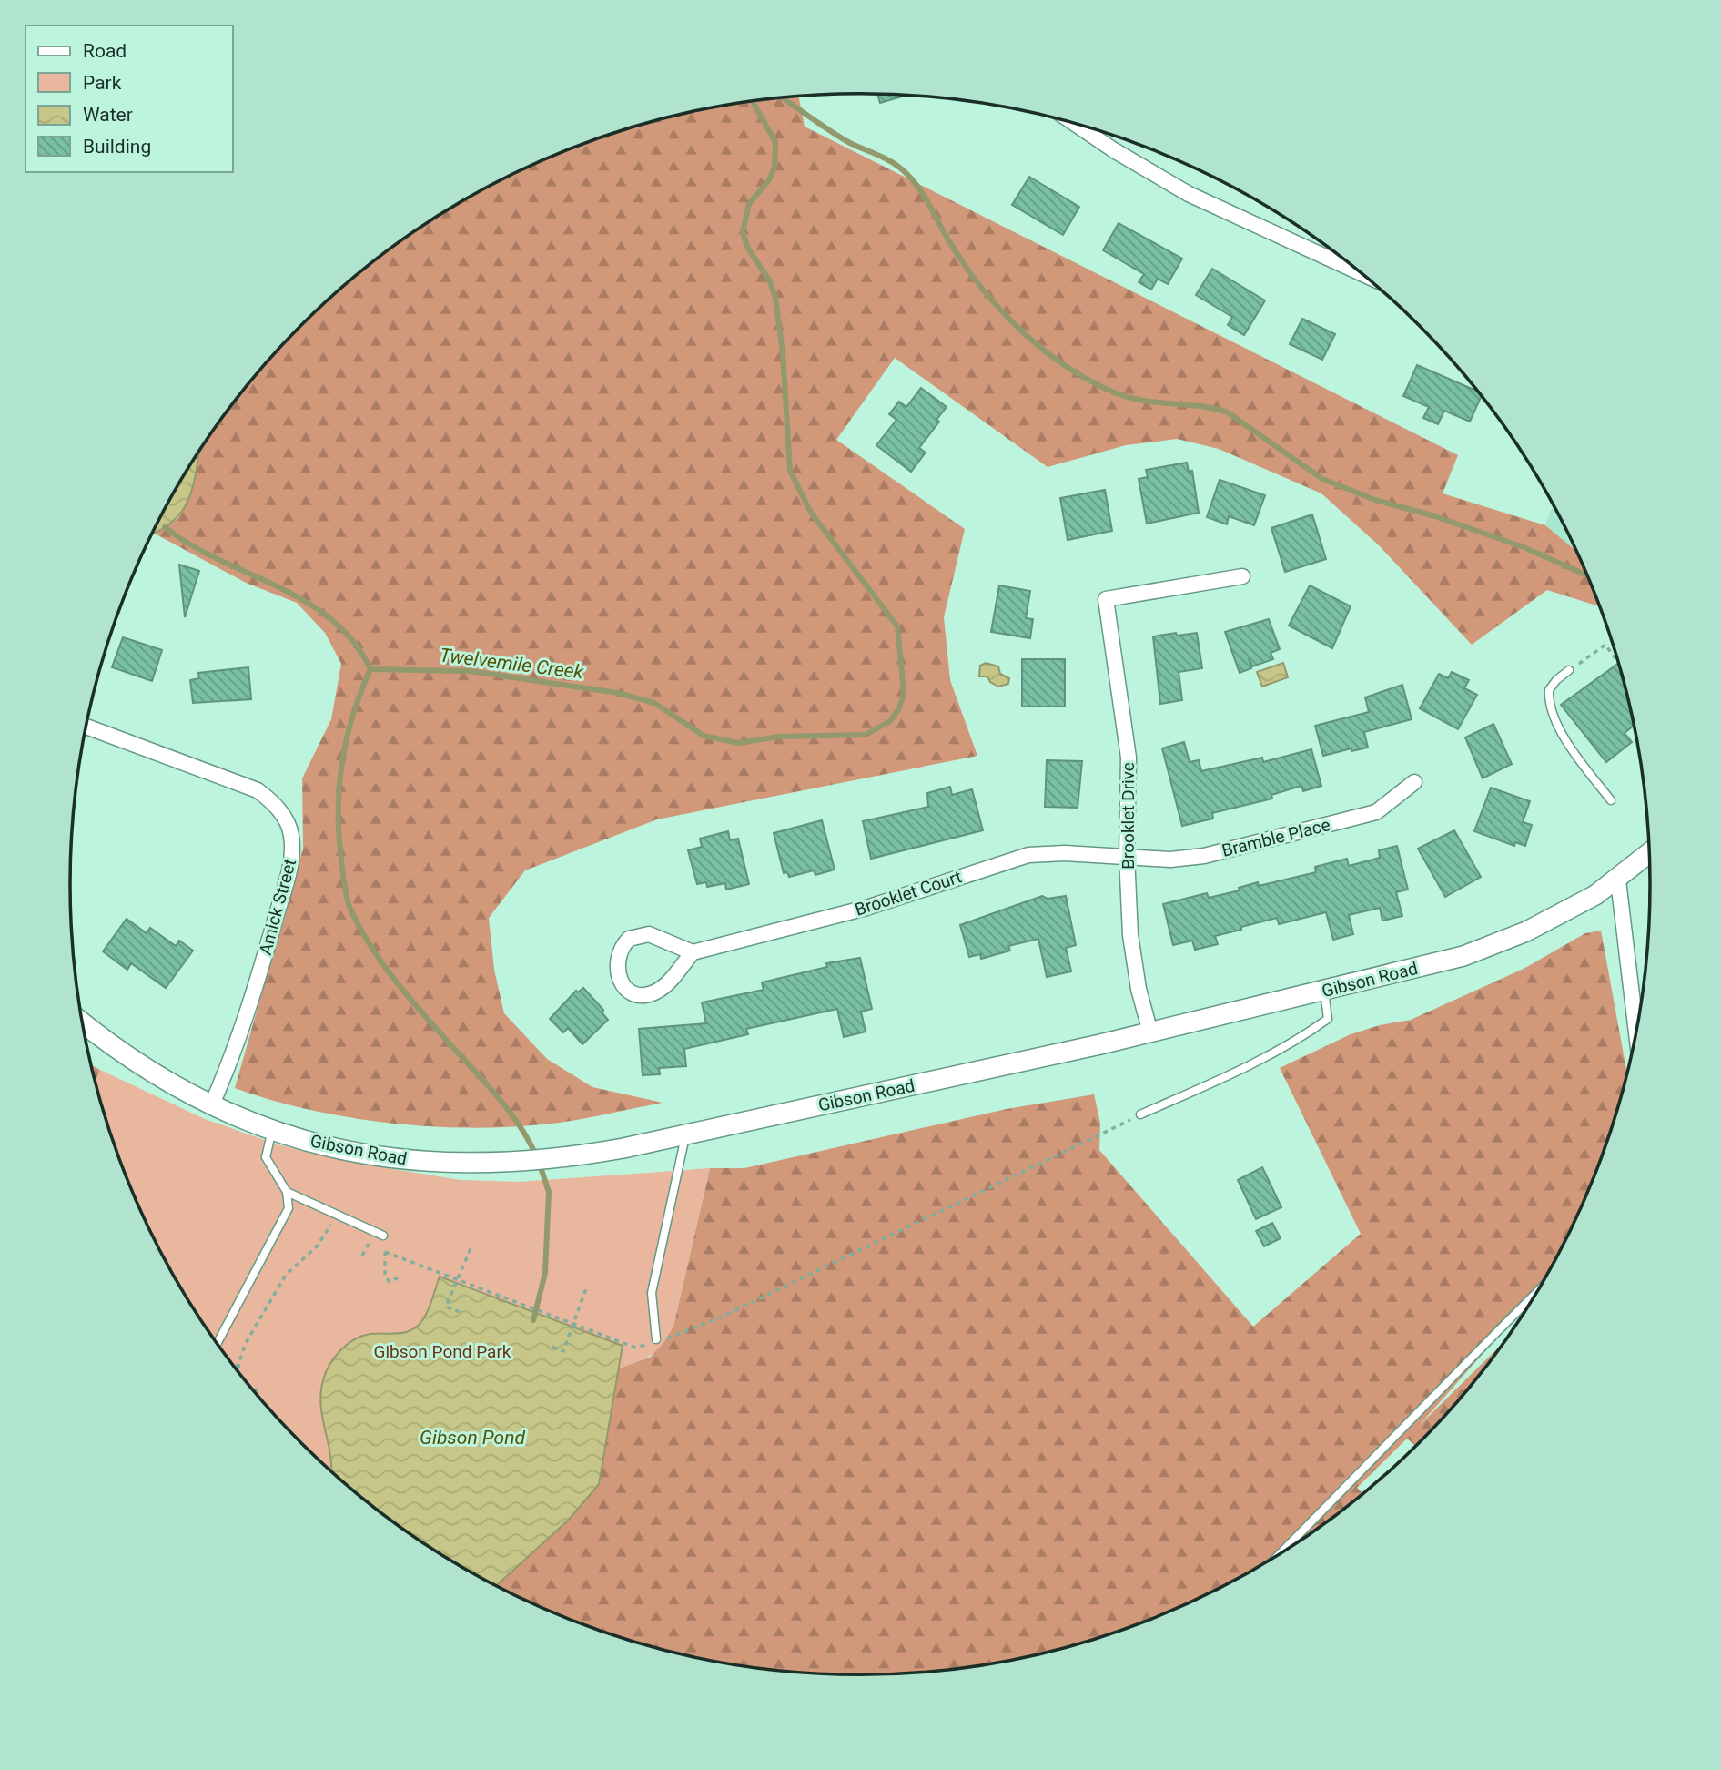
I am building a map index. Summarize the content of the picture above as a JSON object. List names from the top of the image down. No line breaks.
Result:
{"streets":{"street":["Brooklet Drive","Bramble Place","Brooklet Court","Amick Street","Gibson Road"]},"crossings":[["Brooklet Drive","Bramble Place"],["Brooklet Drive","Brooklet Court"],["Brooklet Drive","Gibson Road"],["Bramble Place","Brooklet Court"],["Amick Street","Gibson Road"]],"water":["Twelvemile Creek","Gibson Pond"],"parks":["Gibson Pond Park"],"legend":["Road","Park","Water","Building"]}
